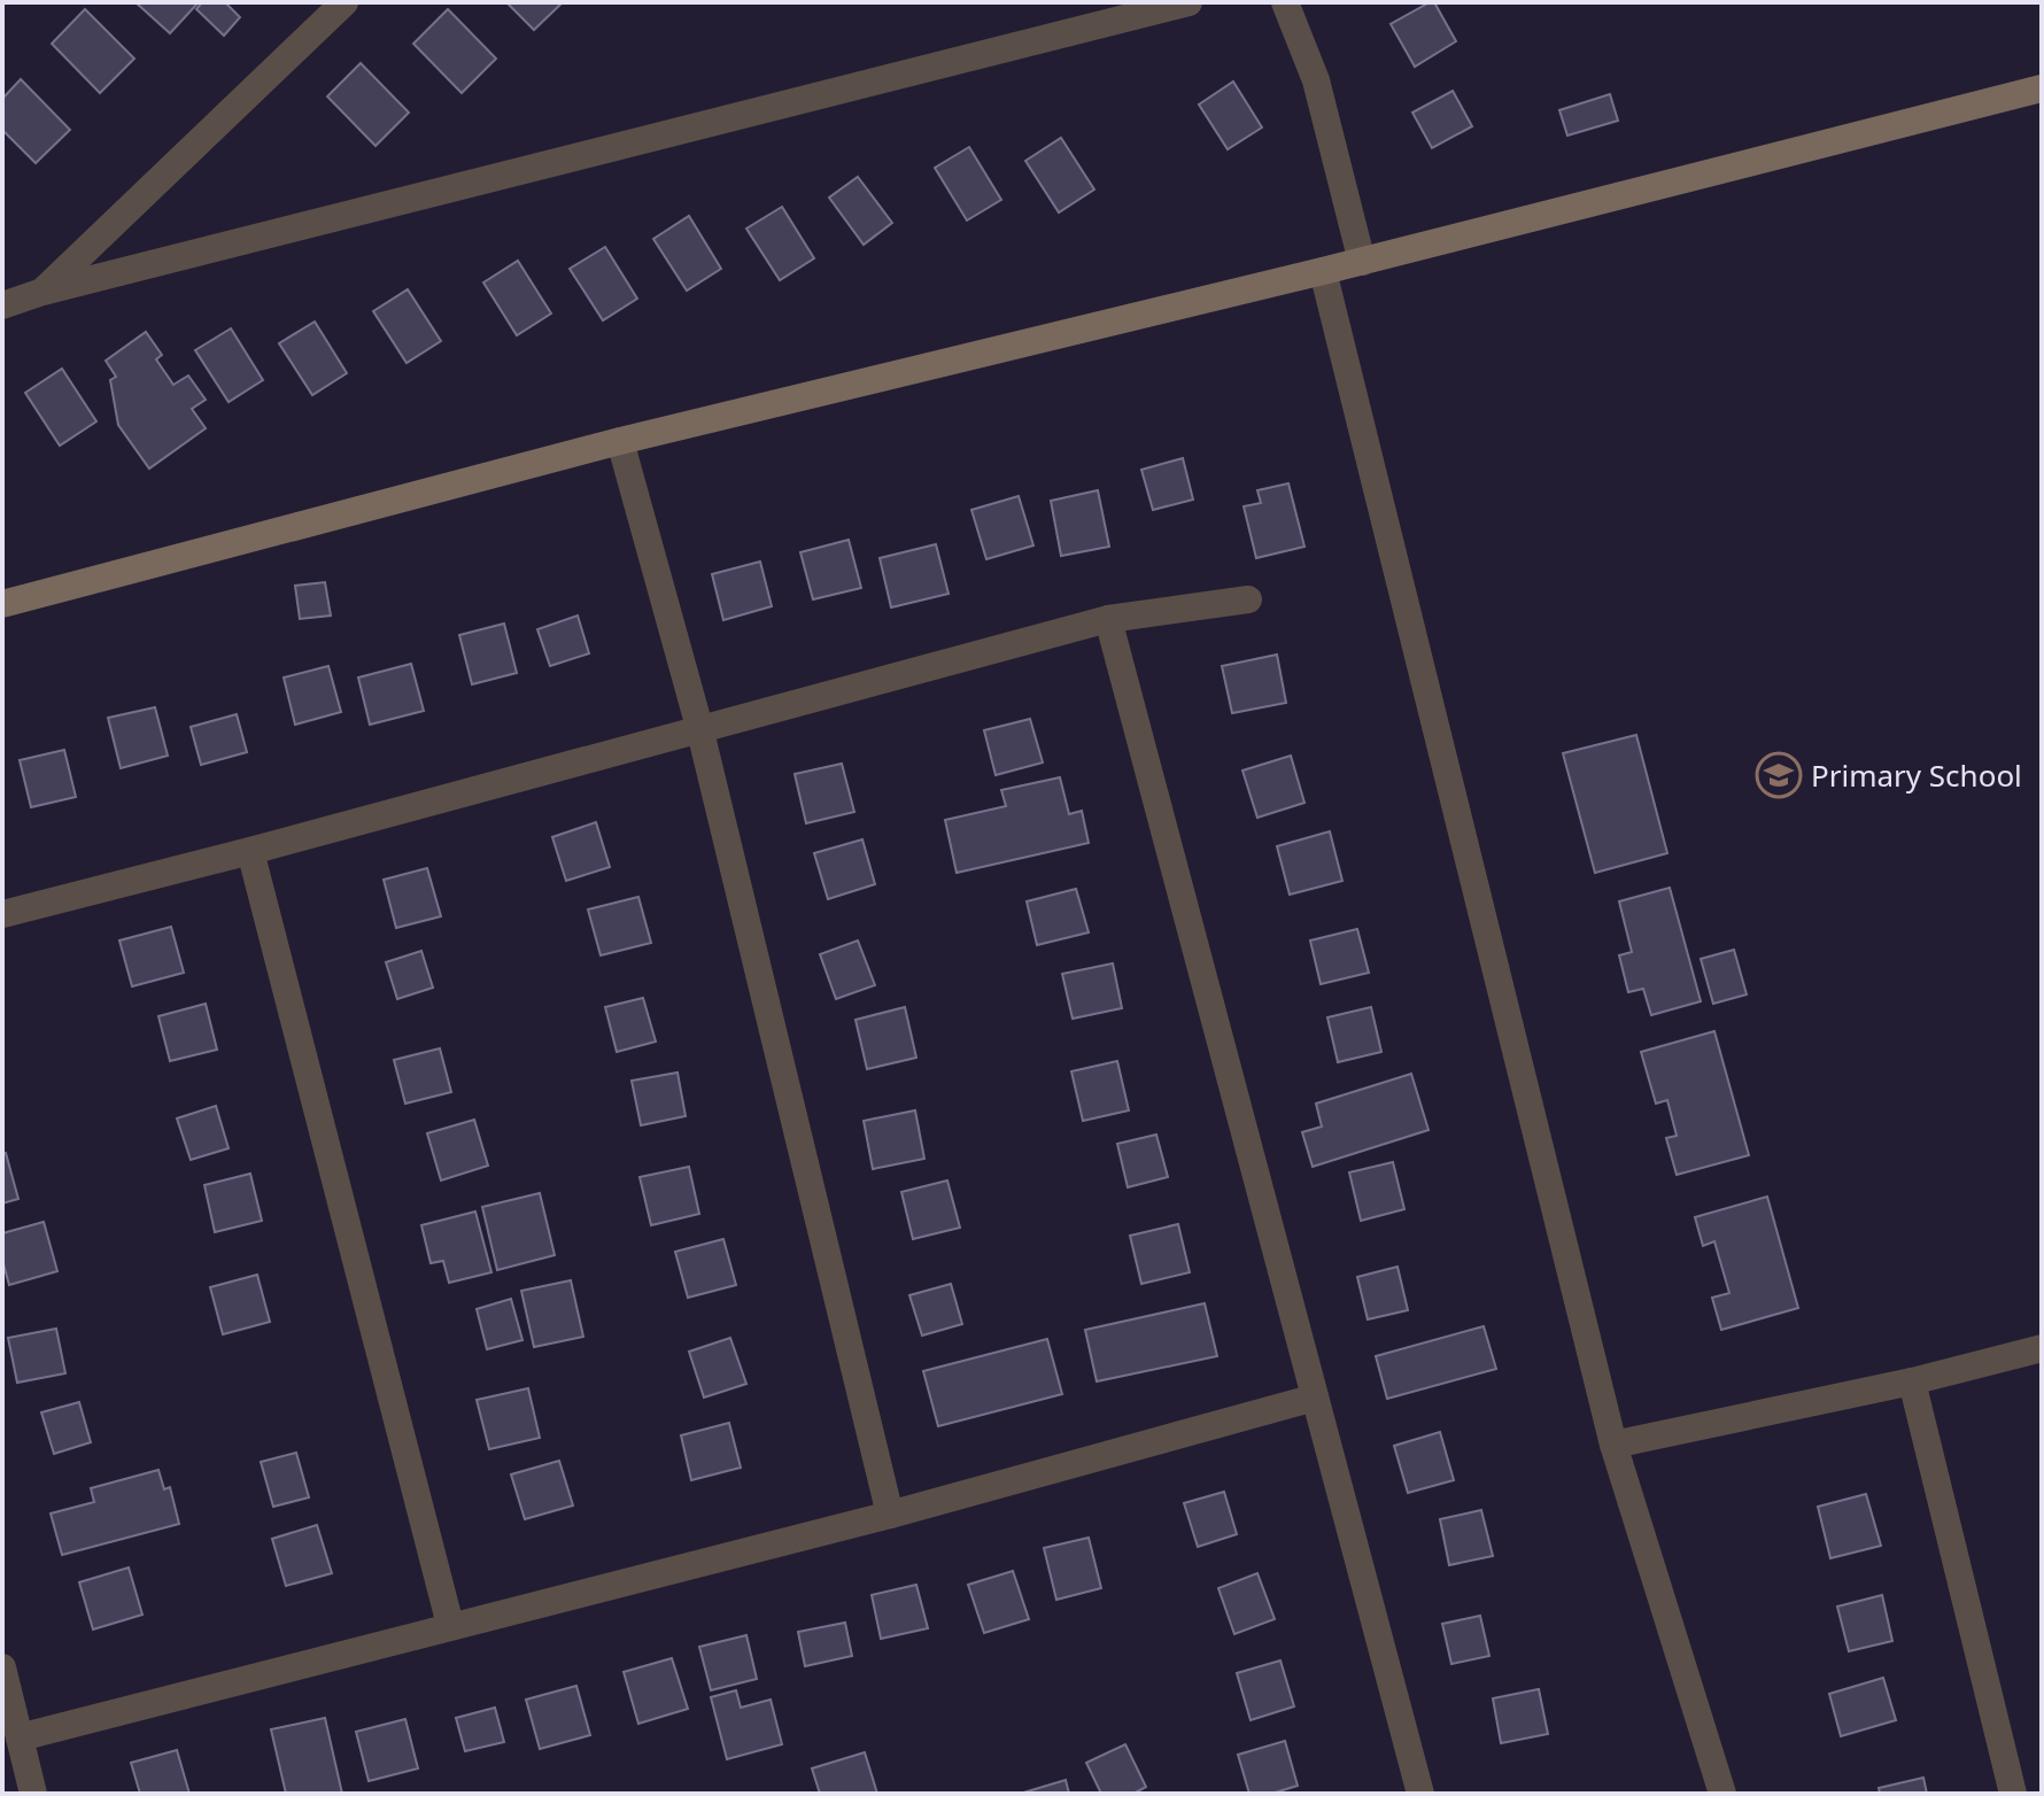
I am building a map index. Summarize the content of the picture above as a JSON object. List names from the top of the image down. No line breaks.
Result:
{"places":{"school or university":["Primary School"]}}
